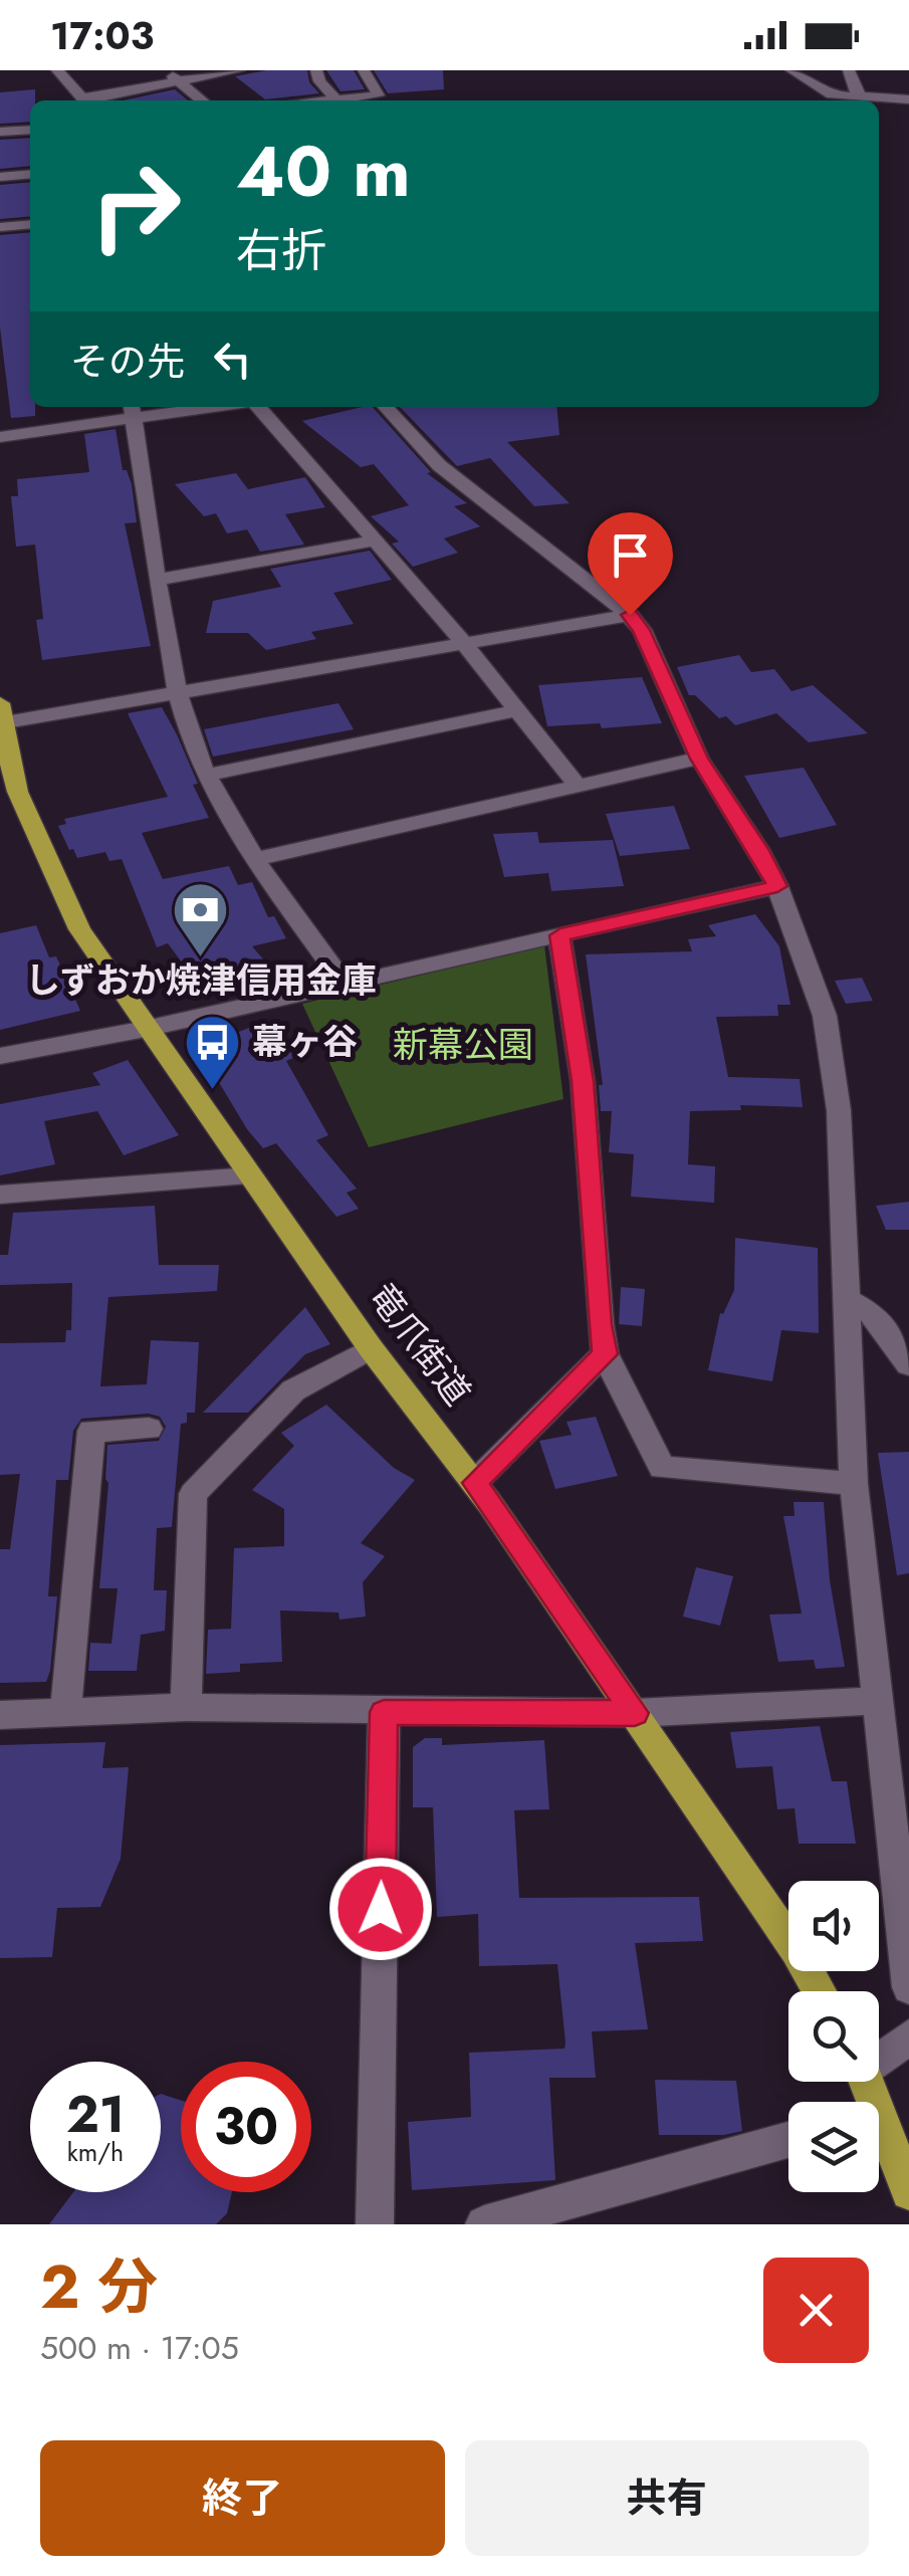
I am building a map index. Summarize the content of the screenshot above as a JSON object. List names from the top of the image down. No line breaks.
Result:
{"streets":{"main road":["竜爪街道"]},"parks":["新幕公園"],"places":{"bank":["しずおか焼津信用金庫"],"bus stop":["幕ヶ谷"]},"page":{"status":"17:03","turn":["40 m","右折"],"then":"その先","speed":"21 km/h","limit":"30","heading":["2 分","500 m · 17:05"],"buttons":["終了","共有"]}}
